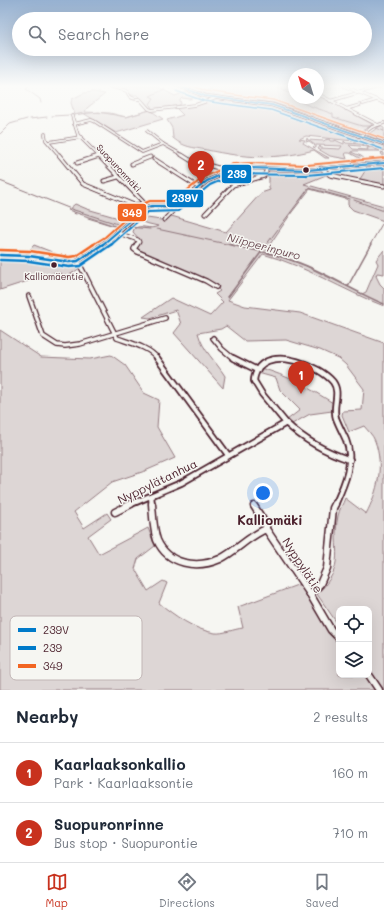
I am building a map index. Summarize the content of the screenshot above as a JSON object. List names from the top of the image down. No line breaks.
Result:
{"streets":{"street":["Suopuronmäki","Nyppylätanhua","Nyppylätie"]},"districts":["Kalliomäki"],"water":["Niipperinpuro"],"places":["Kalliomäentie"],"lines":["transit line 239V","transit line 239","transit line 349"],"legend":["239V","239","349"],"north":"top left","page":{"search":"Search here","pins":["2","1"],"heading":["Nearby","2 results"],"list":[{"mark":"1","name":"Kaarlaaksonkallio","note":"Park · Kaarlaaksontie","value":"160 m"},{"mark":"2","name":"Suopuronrinne","note":"Bus stop · Suopurontie","value":"710 m"}],"nav":["Map","Directions","Saved"]}}
